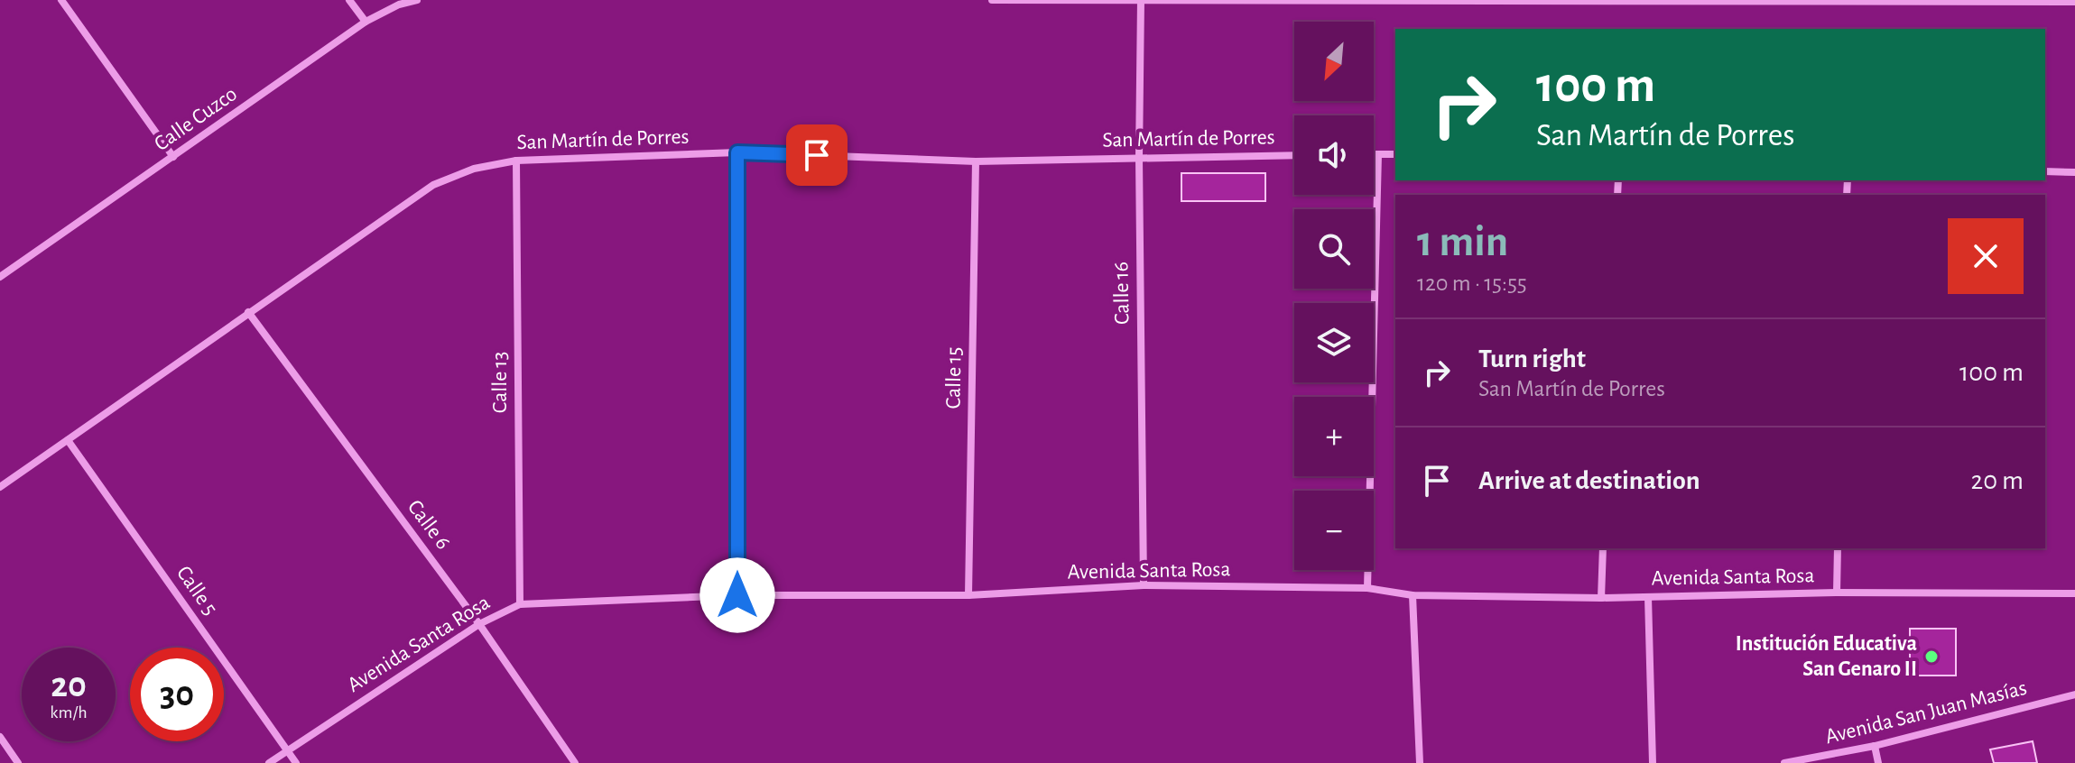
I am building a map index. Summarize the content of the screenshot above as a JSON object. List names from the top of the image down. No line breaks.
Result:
{"streets":{"street":["Calle Cuzco","San Martín de Porres","Calle 16","Calle 15","Calle 13","Calle 6","Avenida Santa Rosa","Calle 5","Avenida San Juan Masías"]},"crossings":[["San Martín de Porres","Calle 16"],["San Martín de Porres","Calle 15"],["San Martín de Porres","Calle 13"],["San Martín de Porres","Calle 6"],["San Martín de Porres","Calle 5"],["Calle 16","Avenida Santa Rosa"],["Calle 15","Avenida Santa Rosa"],["Calle 13","Avenida Santa Rosa"],["Calle 6","Avenida Santa Rosa"],["Avenida Santa Rosa","Calle 5"]],"places":["Institución Educativa San Genaro II"],"north":"bottom left","page":{"map_buttons":["+","−"],"turn":["100 m","San Martín de Porres"],"heading":["1 min","120 m · 15:55"],"list":[{"name":"Turn right","note":"San Martín de Porres","value":"100 m"},{"name":"Arrive at destination","value":"20 m"}],"speed":"20 km/h","limit":"30"}}
